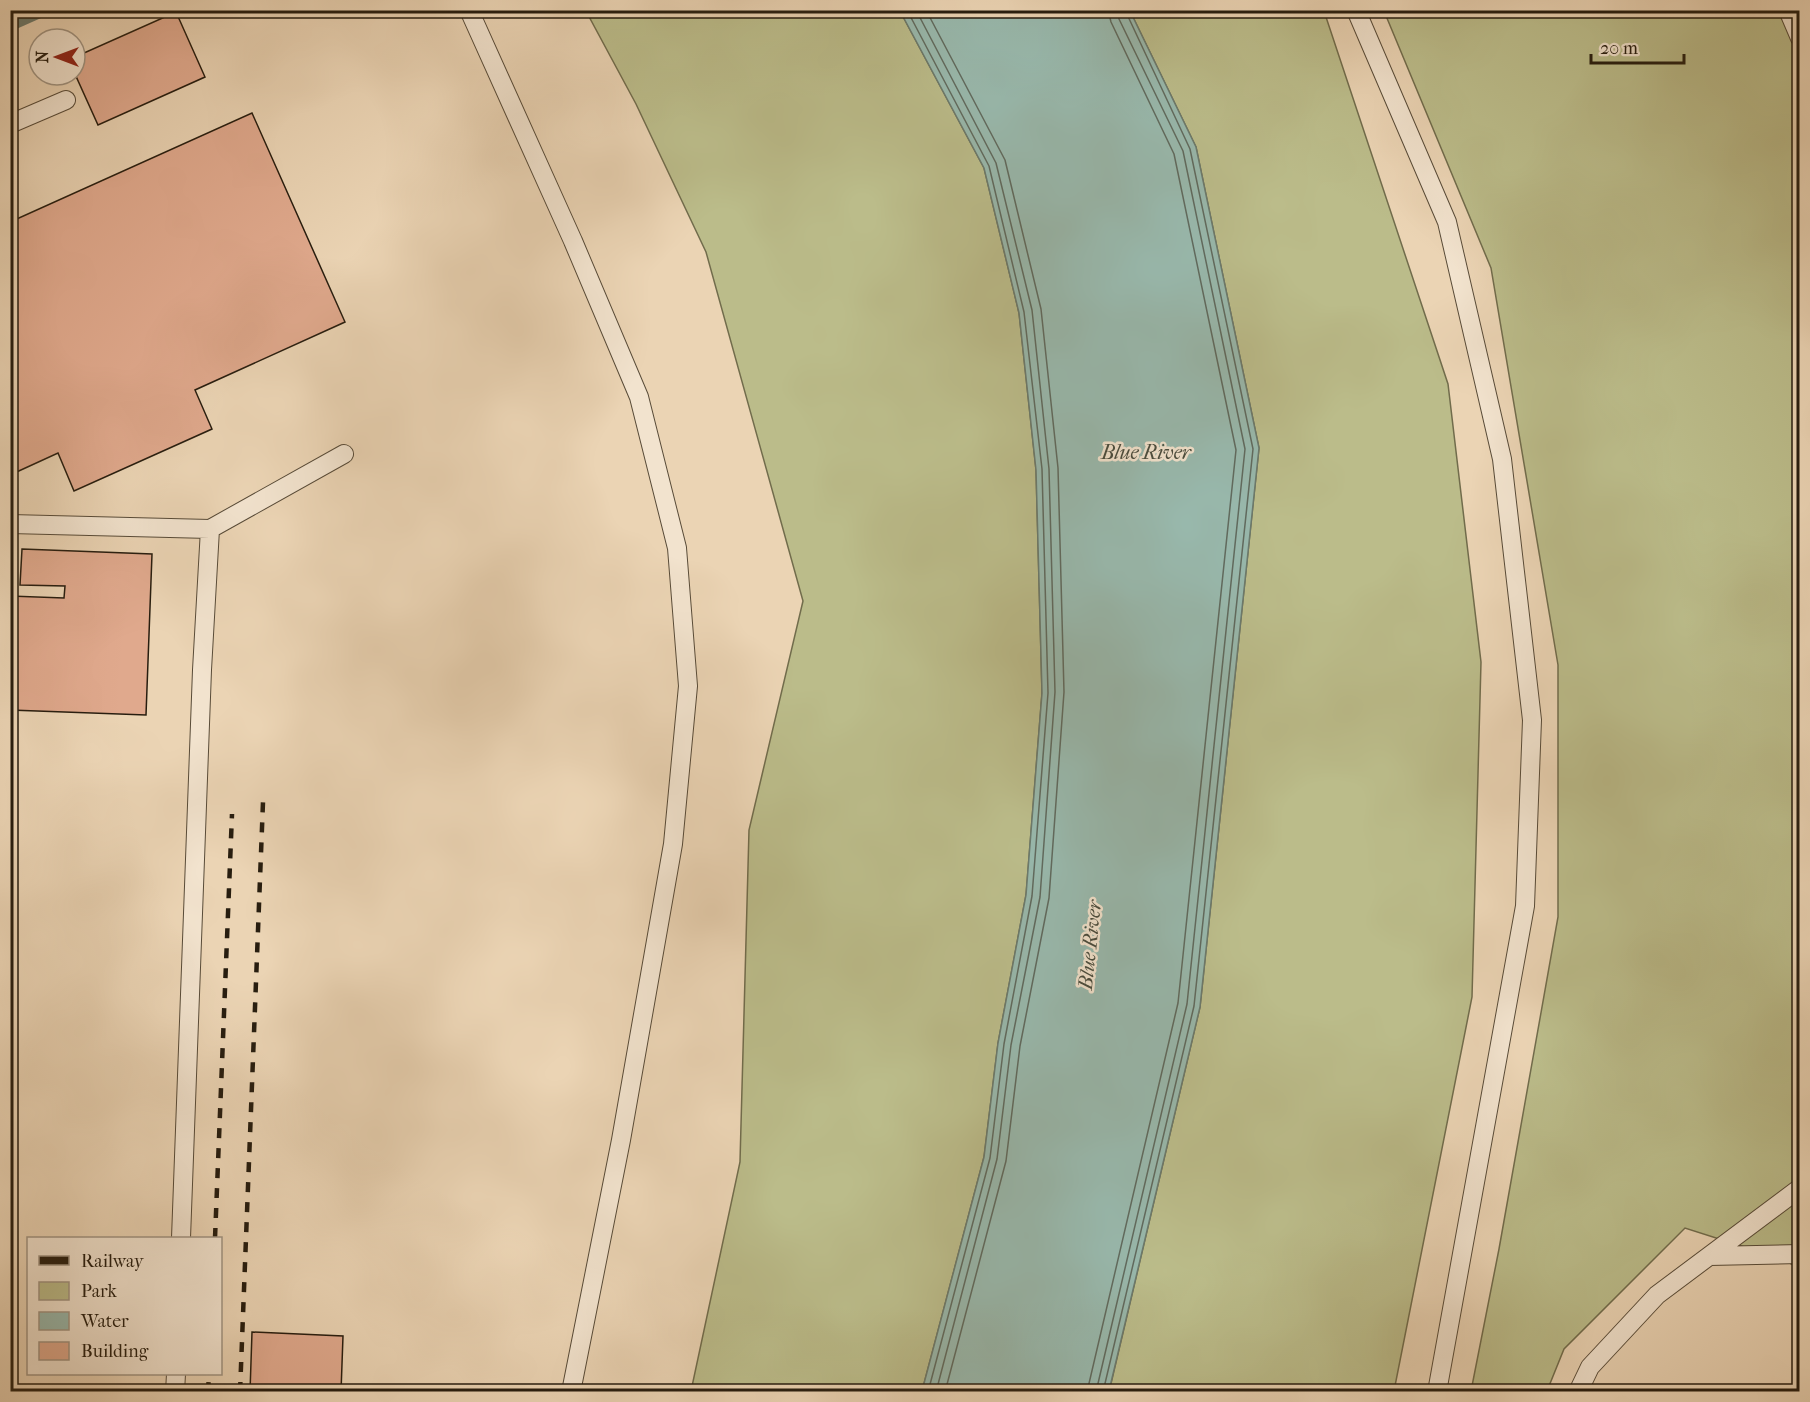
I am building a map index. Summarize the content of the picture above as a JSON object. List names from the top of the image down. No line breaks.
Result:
{"water":["Blue River"],"legend":["Railway","Park","Water","Building"],"scale_bar":"20 m","north":"left"}
